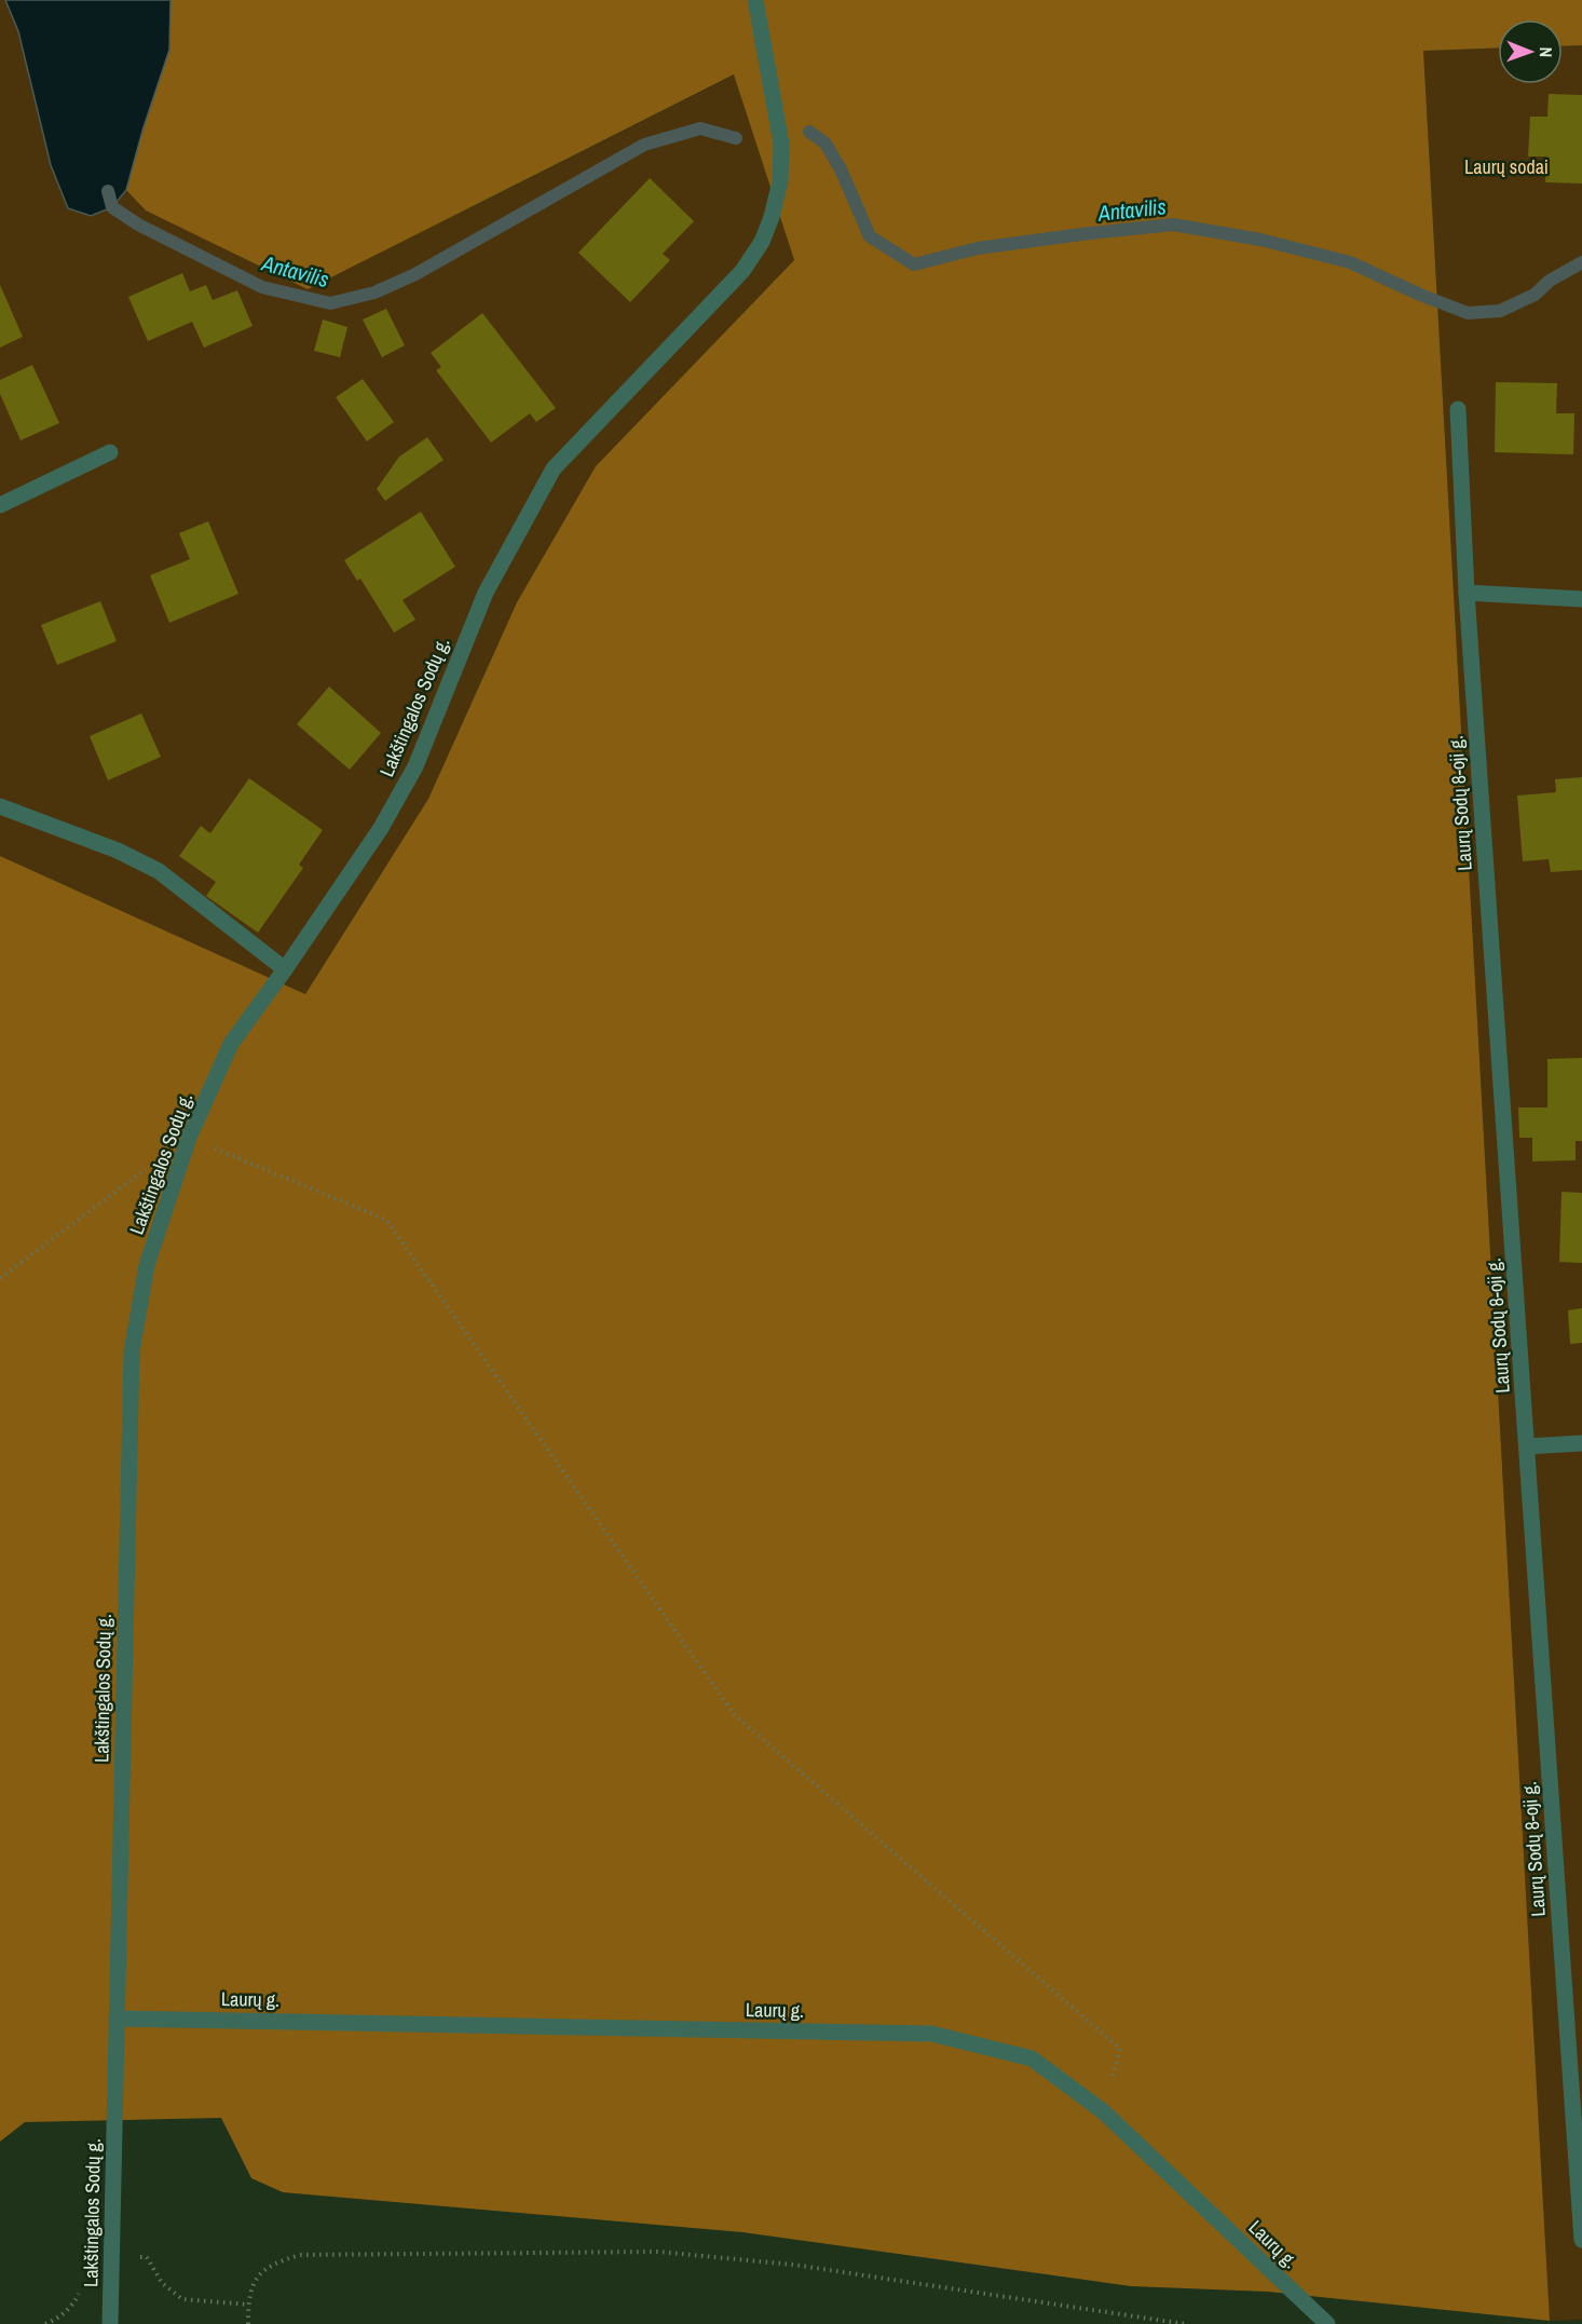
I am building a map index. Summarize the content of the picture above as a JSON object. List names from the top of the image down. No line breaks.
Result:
{"streets":{"street":["Lakštingalos Sodų g.","Laurų Sodų 8-oji g.","Laurų g."]},"crossings":[["Lakštingalos Sodų g.","Laurų g."]],"water":["Antavilis"],"parks":["Laurų sodai"],"north":"right"}
